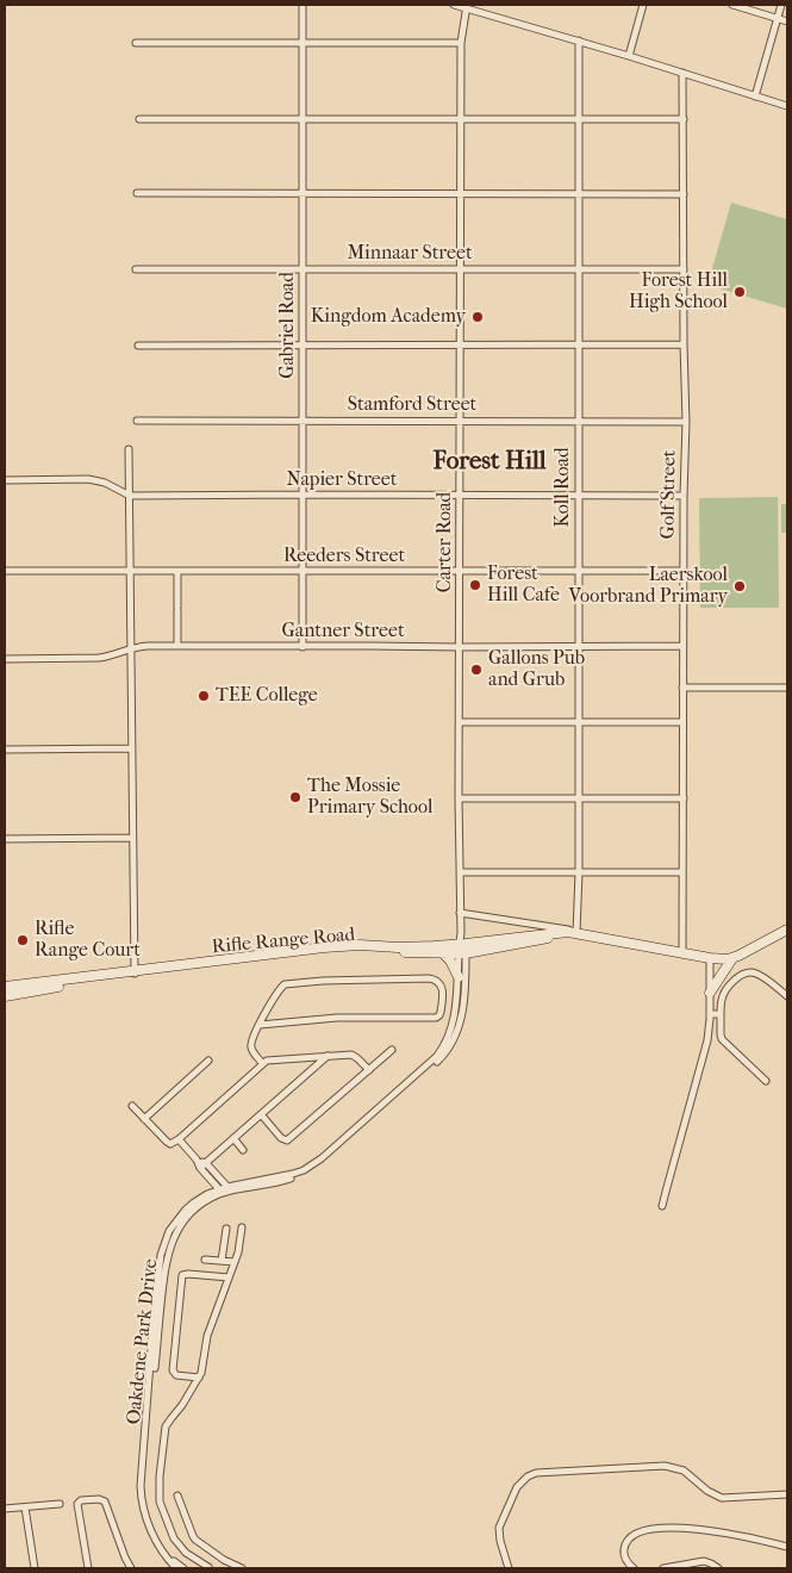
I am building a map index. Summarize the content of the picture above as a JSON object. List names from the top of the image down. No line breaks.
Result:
{"streets":{"main road":["Rifle Range Road"],"street":["Minnaar Street","Gabriel Road","Stamford Street","Napier Street","Koll Road","Golf Street","Carter Road","Reeders Street","Gantner Street","Oakdene Park Drive"]},"crossings":[["Minnaar Street","Gabriel Road"],["Minnaar Street","Koll Road"],["Minnaar Street","Golf Street"],["Minnaar Street","Carter Road"],["Gabriel Road","Stamford Street"],["Gabriel Road","Napier Street"],["Gabriel Road","Reeders Street"],["Gabriel Road","Gantner Street"],["Stamford Street","Koll Road"],["Stamford Street","Golf Street"],["Stamford Street","Carter Road"],["Napier Street","Koll Road"],["Napier Street","Golf Street"],["Napier Street","Carter Road"],["Koll Road","Reeders Street"],["Koll Road","Gantner Street"],["Koll Road","Rifle Range Road"],["Golf Street","Reeders Street"],["Golf Street","Gantner Street"],["Carter Road","Reeders Street"],["Carter Road","Gantner Street"],["Carter Road","Rifle Range Road"],["Carter Road","Oakdene Park Drive"],["Rifle Range Road","Oakdene Park Drive"]],"districts":["Forest Hill"],"places":["Forest Hill High School","Kingdom Academy","Forest Hill Cafe","Laerskool Voorbrand Primary","Gallons Pub and Grub","TEE College","The Mossie Primary School","Rifle Range Court"]}
